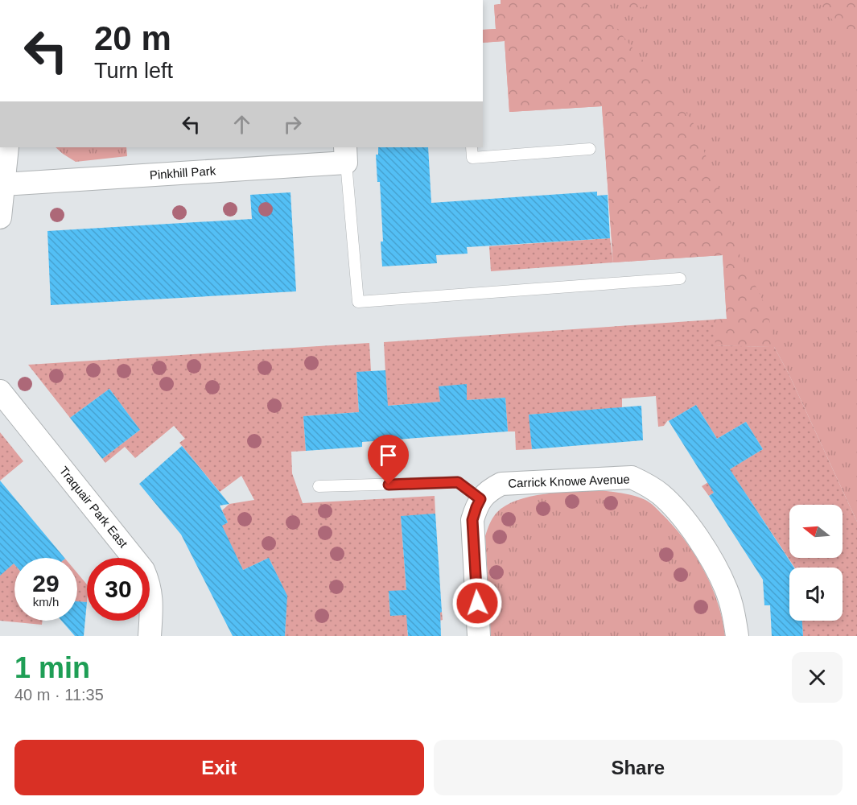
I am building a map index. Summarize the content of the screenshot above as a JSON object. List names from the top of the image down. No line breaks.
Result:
{"streets":{"street":["Pinkhill Park","Carrick Knowe Avenue","Traquair Park East"]},"north":"left","page":{"turn":["20 m","Turn left"],"speed":"29 km/h","limit":"30","heading":["1 min","40 m · 11:35"],"buttons":["Exit","Share"]}}
